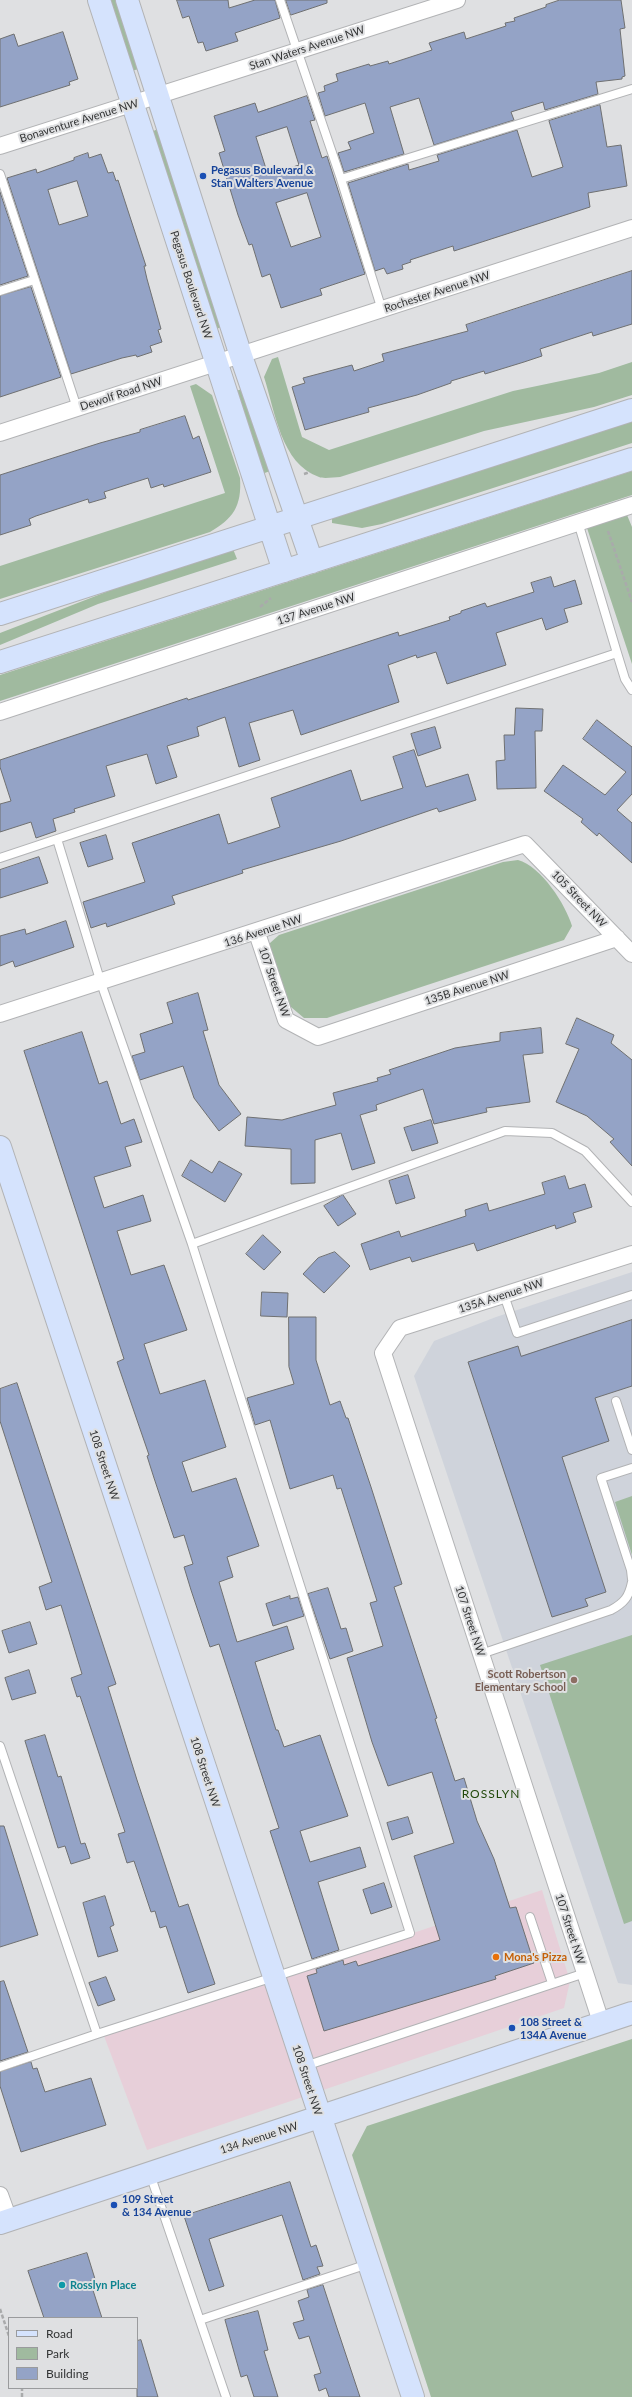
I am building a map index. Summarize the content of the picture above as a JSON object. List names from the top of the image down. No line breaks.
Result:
{"streets":{"street":["Stan Waters Avenue NW","Bonaventure Avenue NW","Pegasus Boulevard NW","Rochester Avenue NW","Dewolf Road NW","137 Avenue NW","105 Street NW","136 Avenue NW","107 Street NW","135B Avenue NW","135A Avenue NW","108 Street NW","134 Avenue NW"]},"crossings":[["Stan Waters Avenue NW","Bonaventure Avenue NW"],["Bonaventure Avenue NW","Pegasus Boulevard NW"],["Pegasus Boulevard NW","Dewolf Road NW"],["Rochester Avenue NW","Dewolf Road NW"],["105 Street NW","136 Avenue NW"],["105 Street NW","135B Avenue NW"],["136 Avenue NW","107 Street NW"],["107 Street NW","135B Avenue NW"],["107 Street NW","135A Avenue NW"],["107 Street NW","134 Avenue NW"],["108 Street NW","134 Avenue NW"]],"districts":["ROSSLYN"],"places":["Pegasus Boulevard & Stan Walters Avenue","Scott Robertson Elementary School","Mona's Pizza","108 Street & 134A Avenue","109 Street & 134 Avenue","Rosslyn Place"],"legend":["Road","Park","Building"]}
